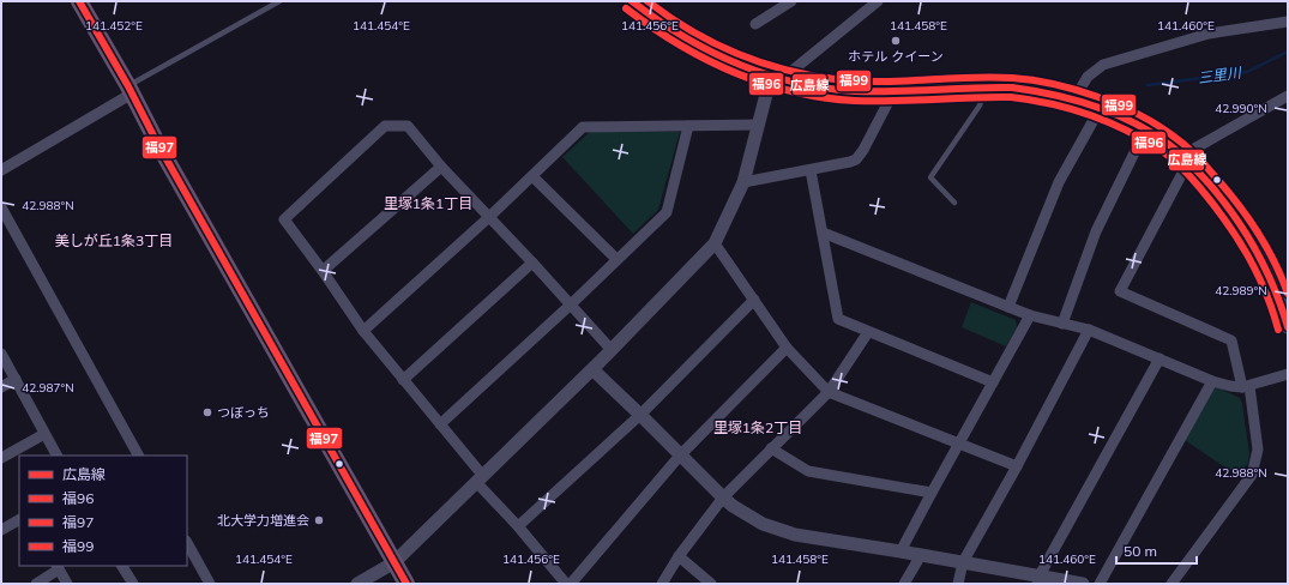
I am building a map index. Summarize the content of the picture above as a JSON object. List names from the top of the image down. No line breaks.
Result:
{"districts":["里塚1条1丁目","美しが丘1条3丁目","里塚1条2丁目"],"water":["三里川"],"places":["ホテル クイーン","つぼっち","北大学力増進会"],"lines":["transit line 広島線","transit line 福97","transit line 福99","transit line 福96"],"legend":["広島線","福96","福97","福99"],"scale_bar":"50 m","coordinates":["141.452°E","141.454°E","141.456°E","141.458°E","141.460°E","42.990°N","42.988°N","42.989°N","42.987°N"]}
